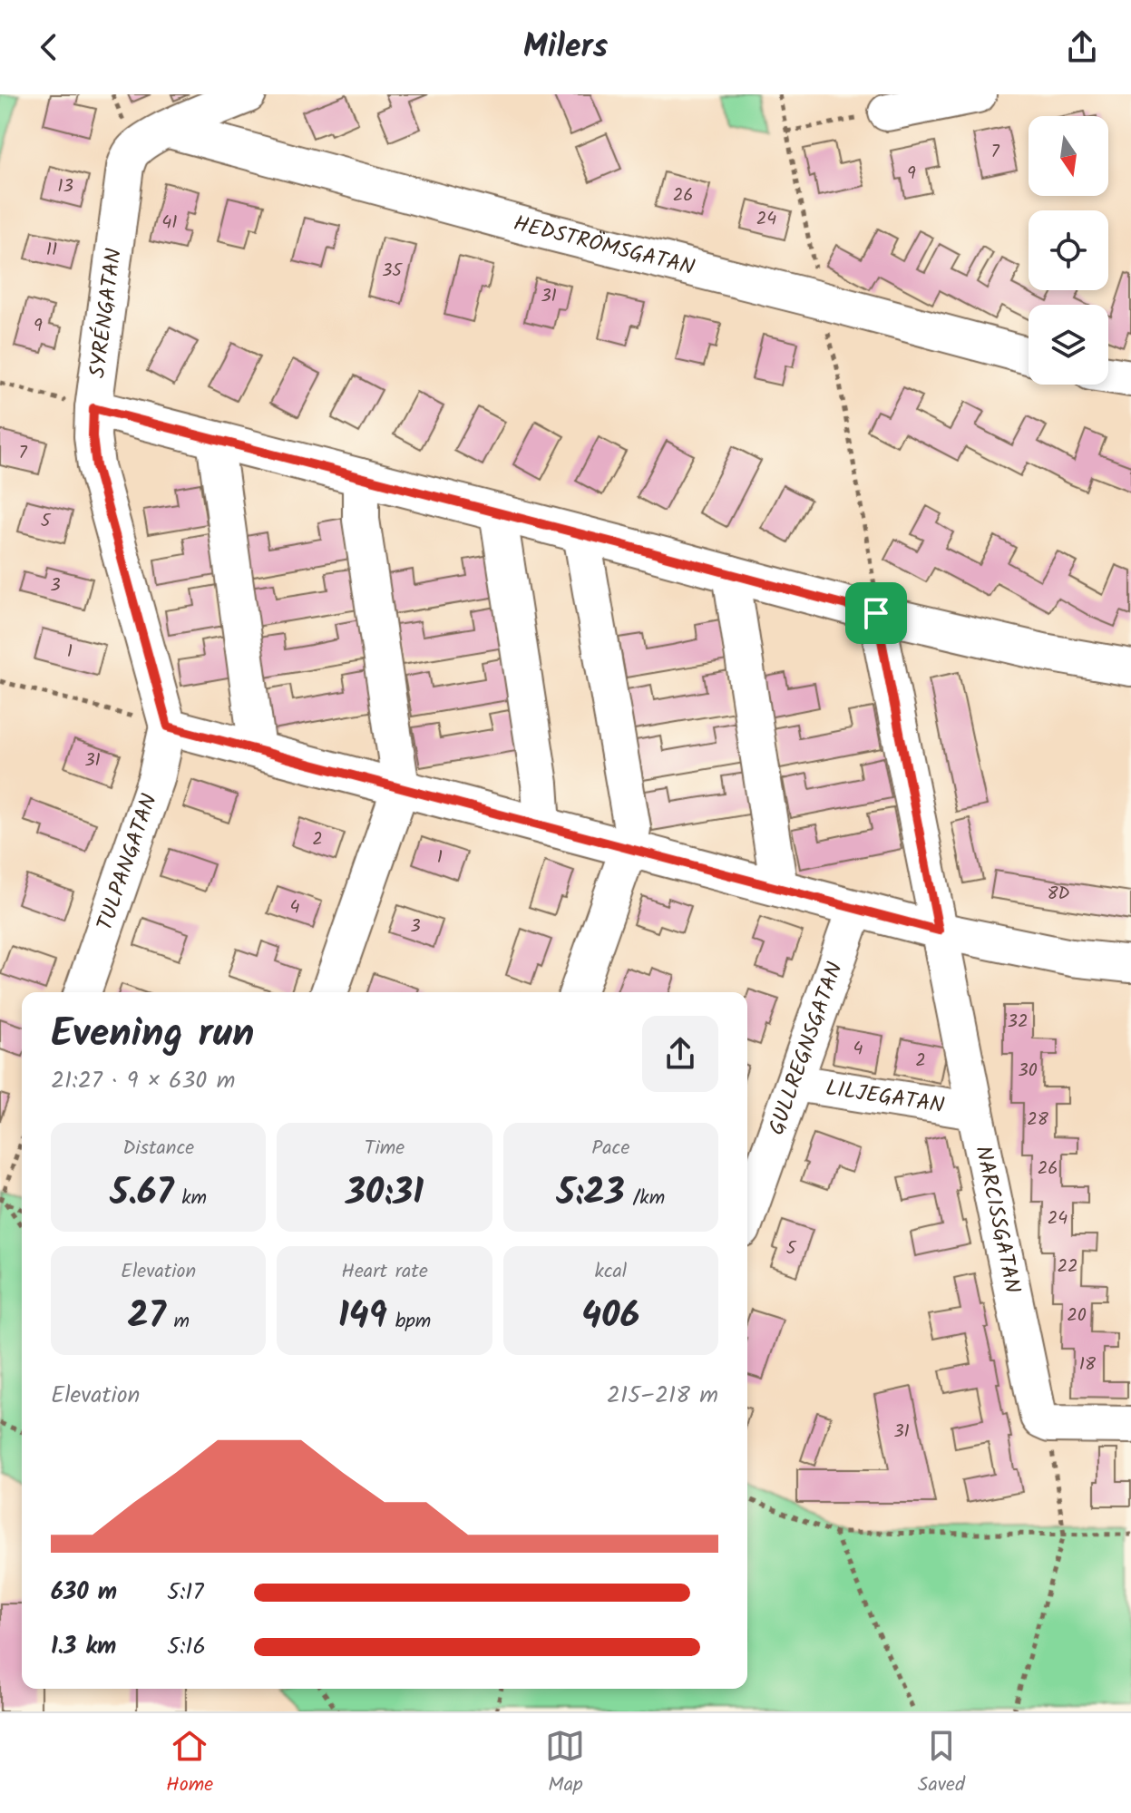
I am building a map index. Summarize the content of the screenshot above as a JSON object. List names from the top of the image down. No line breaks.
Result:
{"streets":{"street":["HEDSTRÖMSGATAN","SYRÉNGATAN","TULPANGATAN","GULLREGNSGATAN","LILJEGATAN","NARCISSGATAN"]},"crossings":[["HEDSTRÖMSGATAN","SYRÉNGATAN"],["SYRÉNGATAN","TULPANGATAN"],["GULLREGNSGATAN","LILJEGATAN"],["LILJEGATAN","NARCISSGATAN"]],"house_numbers":["7","9","13","26","24","41","11","35","31","9","7","5","3","1","31","2","1","8D","4","3","32","4","2","30","28","26","24","5","22","20","18","31"],"north":"bottom","page":{"header":"Milers","heading":["Evening run","21:27 · 9 × 630 m"],"stats":[["Distance","5.67 km"],["Time","30:31"],["Pace","5:23 /km"],["Elevation","27 m"],["Heart rate","149 bpm"],["kcal","406"]],"chart":["Elevation","215–218 m"],"list":[{"name":"630 m","note":"5:17"},{"name":"1.3 km","note":"5:16"}],"tabs":["Home","Map","Saved"]}}
